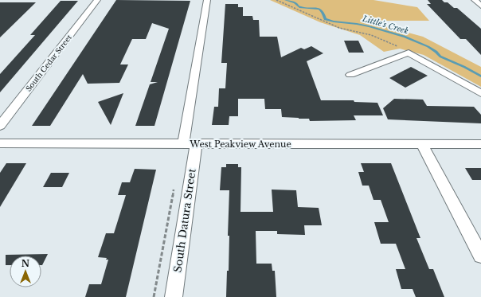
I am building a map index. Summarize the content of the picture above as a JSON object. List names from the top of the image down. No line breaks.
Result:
{"streets":{"street":["South Cedar Street","West Peakview Avenue","South Datura Street"]},"crossings":[["West Peakview Avenue","South Datura Street"]],"water":["Little's Creek"],"north":"top"}
